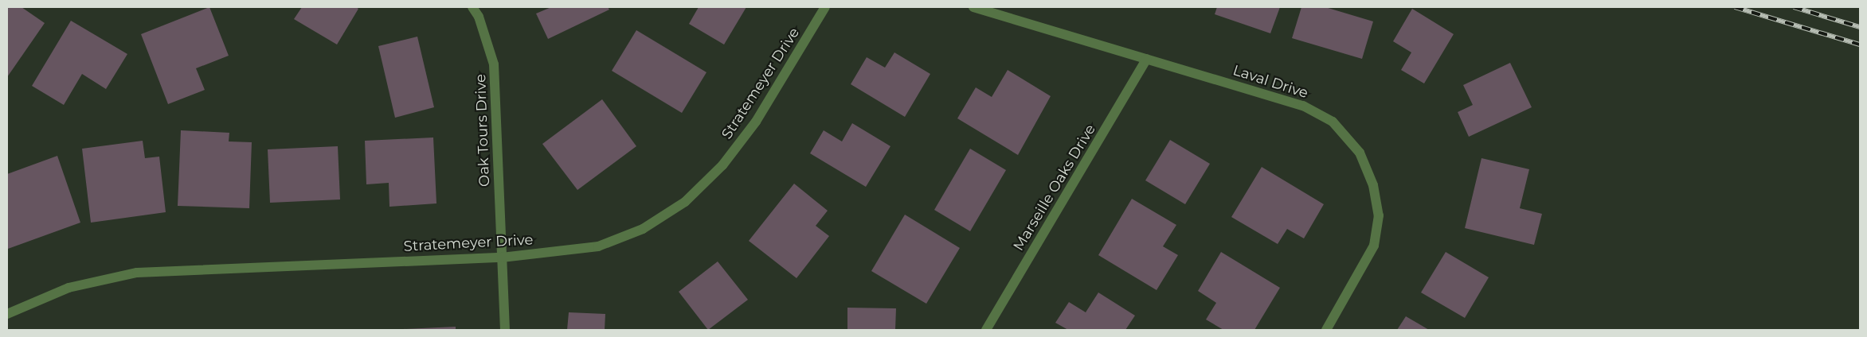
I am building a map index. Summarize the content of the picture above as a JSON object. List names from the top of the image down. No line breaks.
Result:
{"streets":{"street":["Laval Drive","Stratemeyer Drive","Oak Tours Drive","Marseille Oaks Drive"]},"crossings":[["Laval Drive","Marseille Oaks Drive"],["Stratemeyer Drive","Oak Tours Drive"]]}
